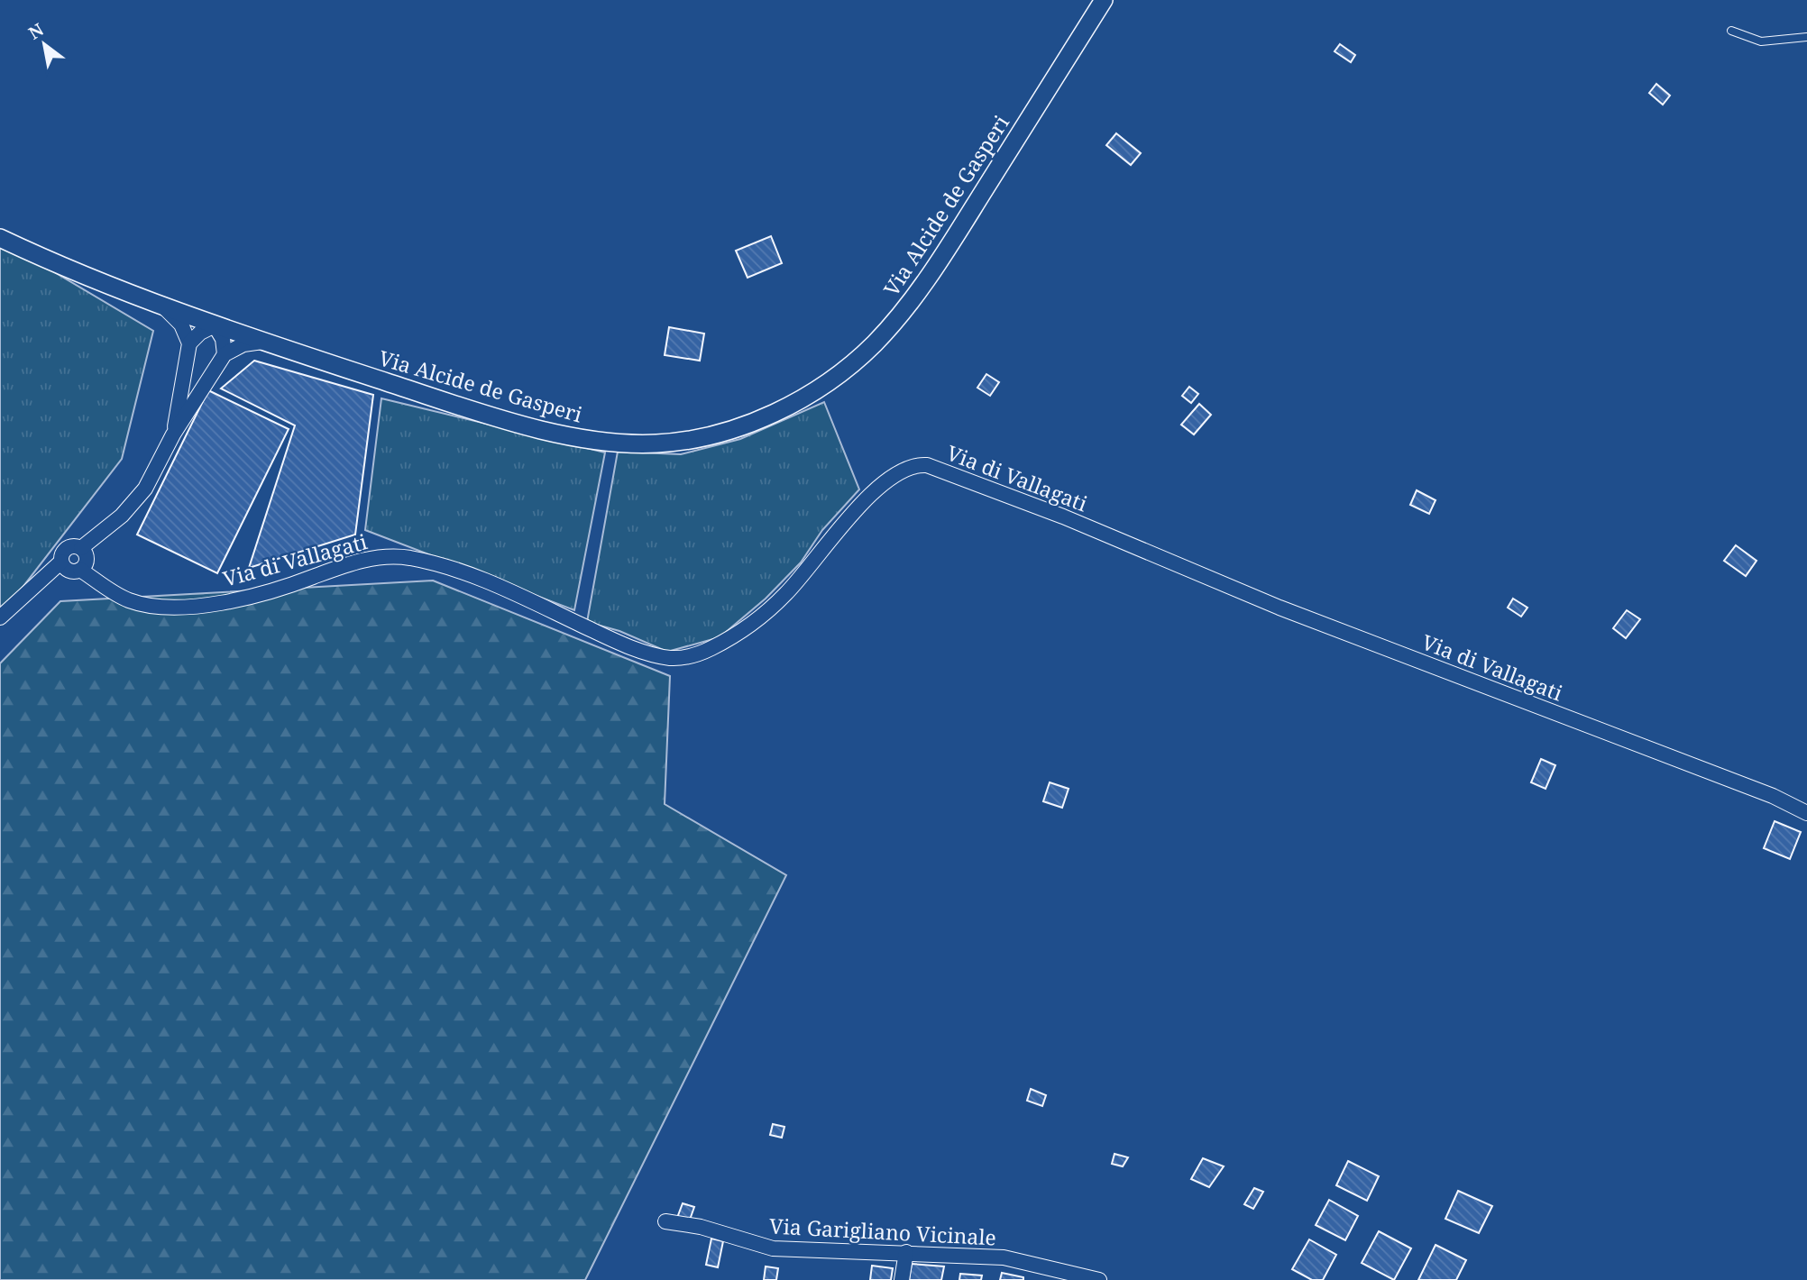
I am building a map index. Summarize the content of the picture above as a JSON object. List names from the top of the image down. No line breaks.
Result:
{"streets":{"street":["Via Alcide de Gasperi","Via di Vallagati","Via Garigliano Vicinale"]},"north":"top left"}
